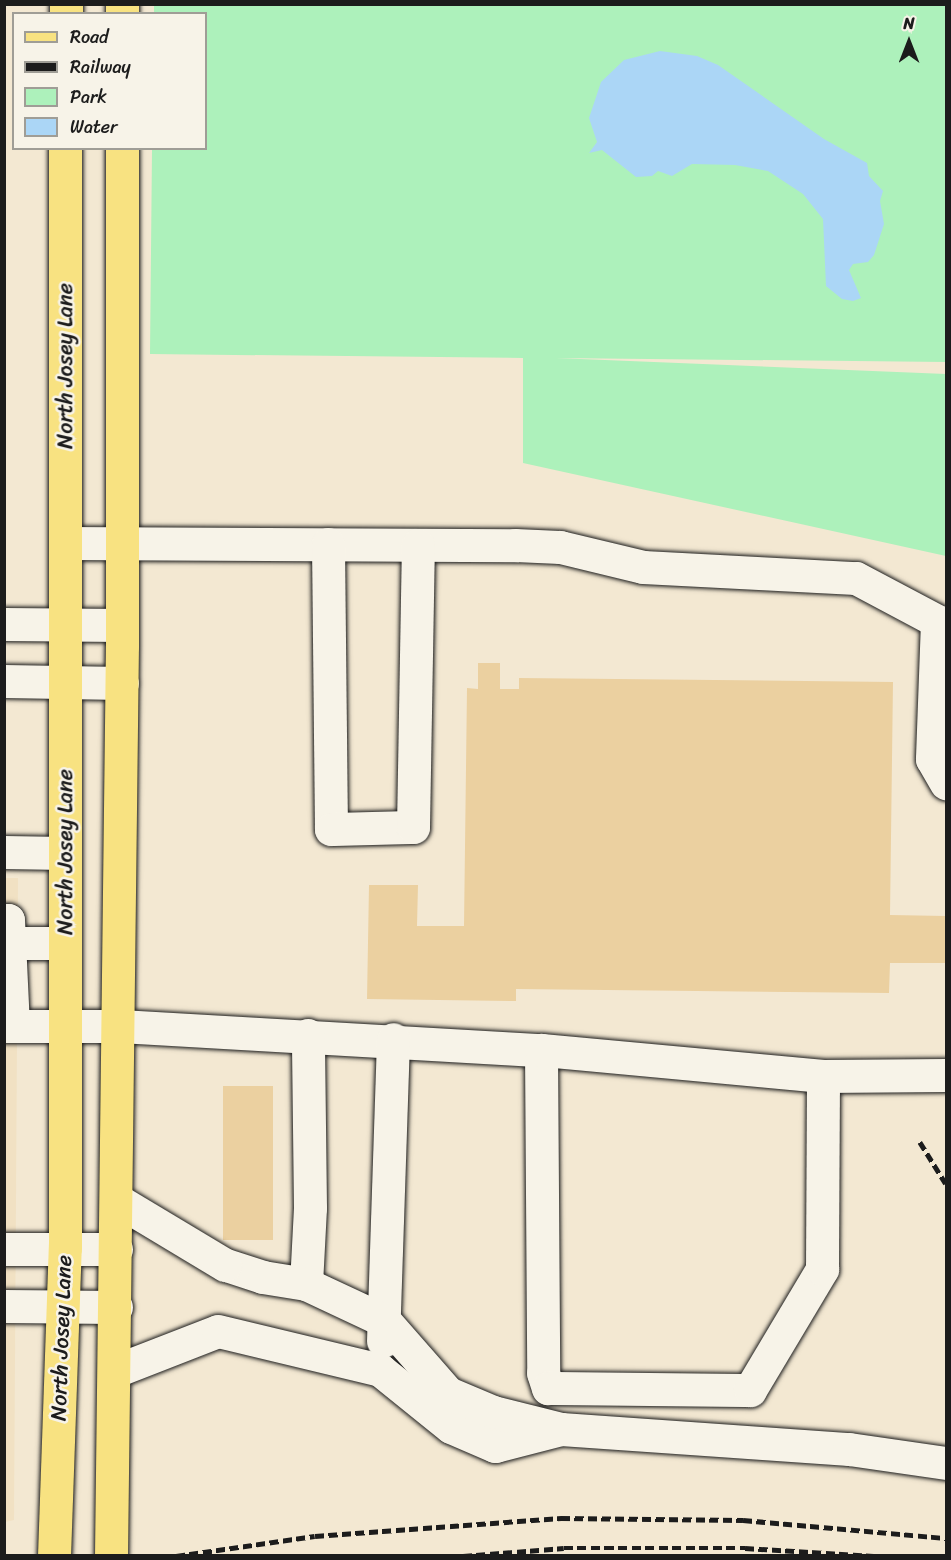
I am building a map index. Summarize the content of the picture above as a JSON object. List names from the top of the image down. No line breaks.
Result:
{"streets":{"main road":["North Josey Lane"]},"legend":["Road","Railway","Park","Water"],"north":"top"}
